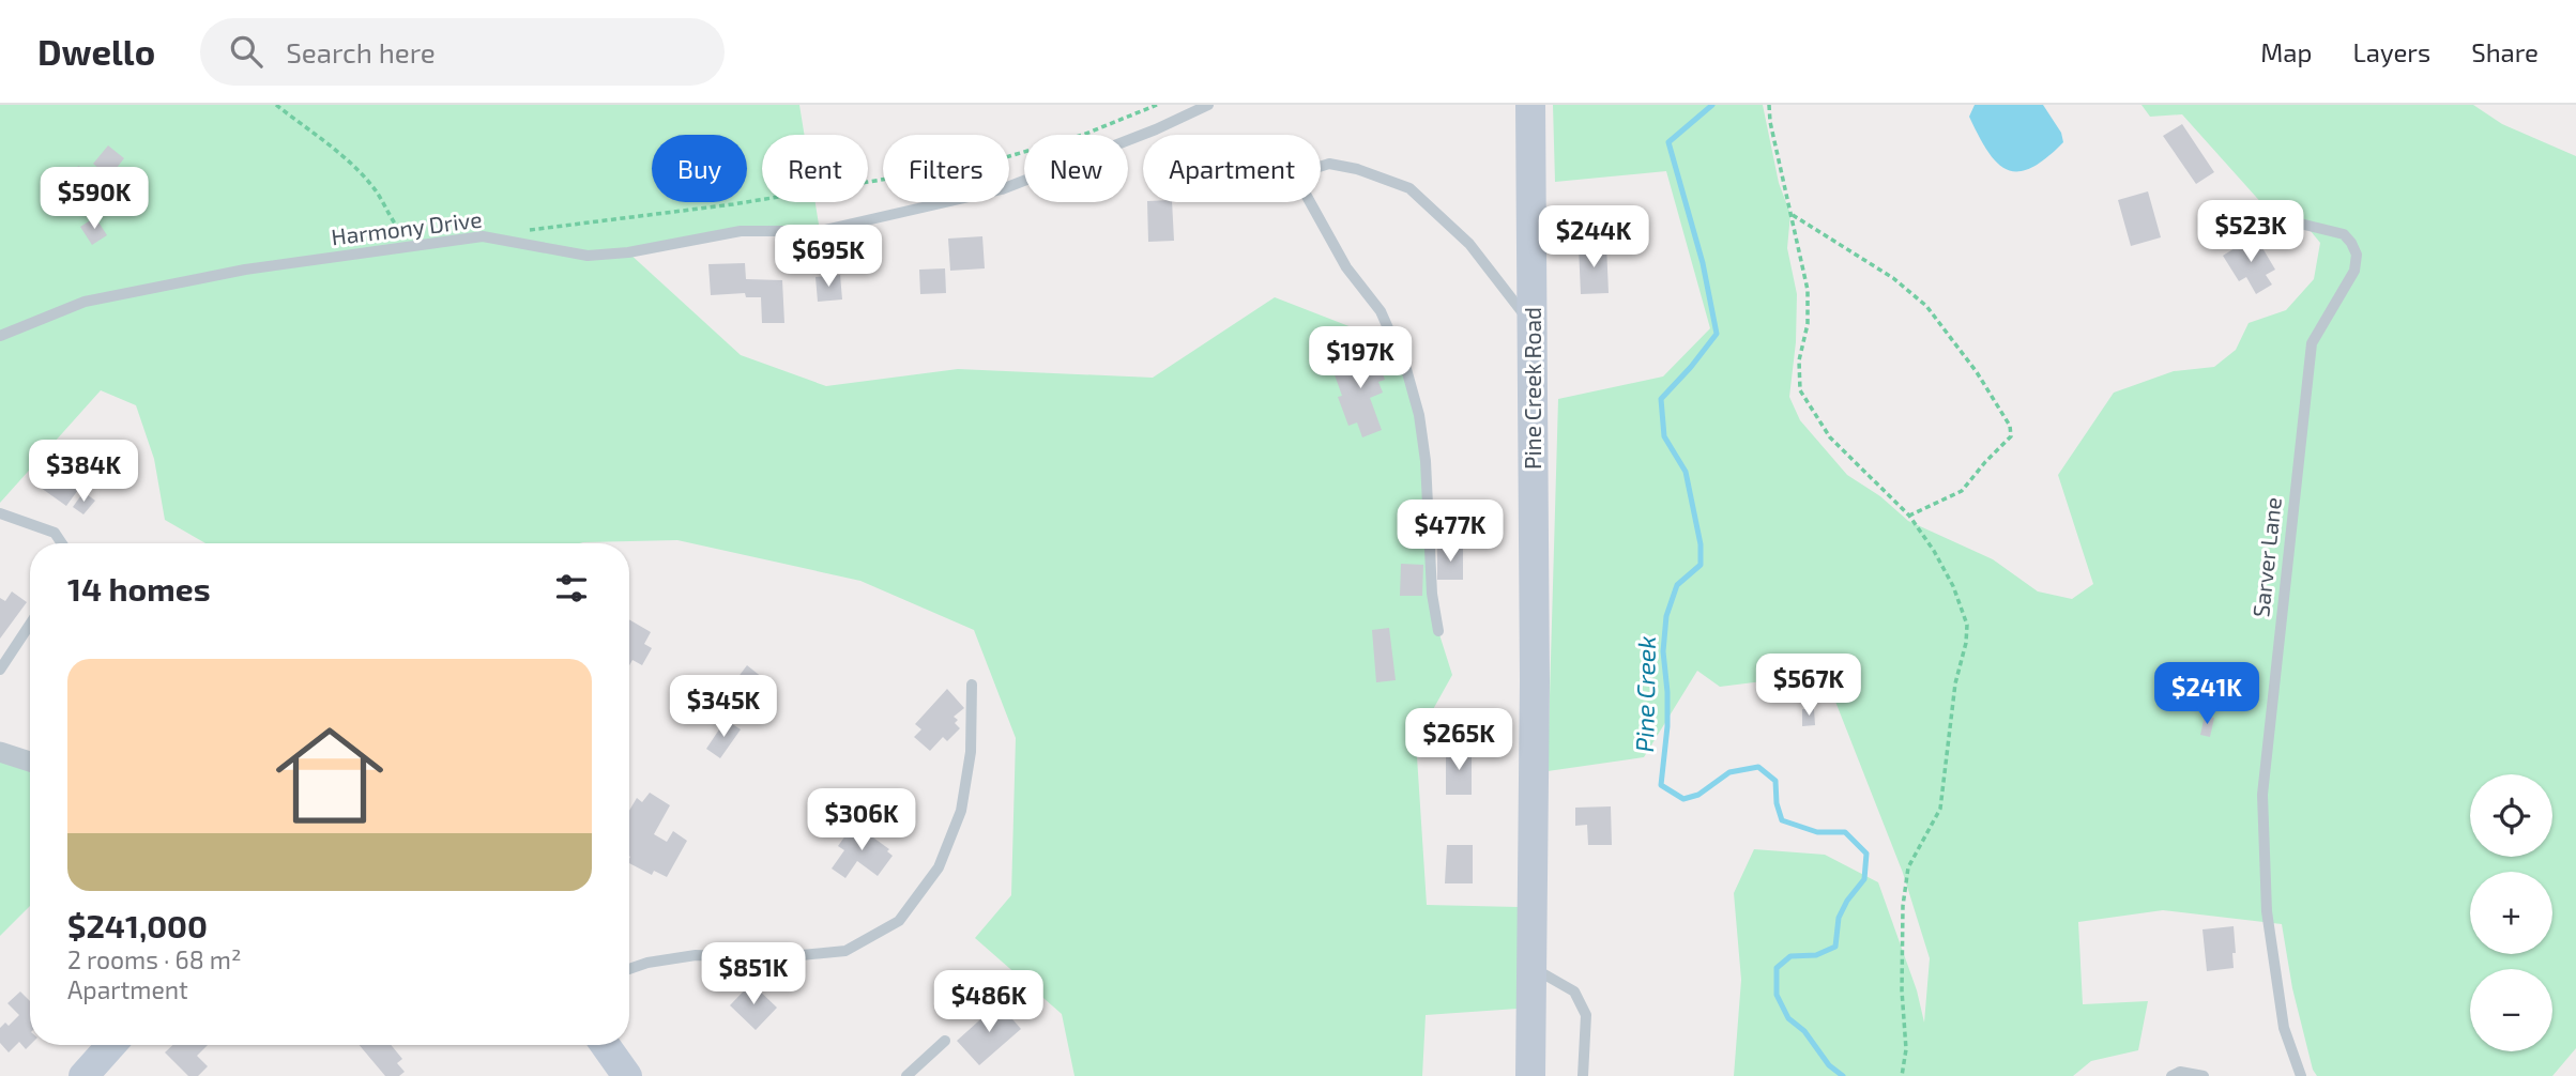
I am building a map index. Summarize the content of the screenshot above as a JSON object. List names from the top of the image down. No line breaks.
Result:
{"streets":{"street":["Pine Creek Road"],"lane":["Harmony Drive","Sarver Lane"]},"water":["Pine Creek"],"page":{"header":"Dwello","search":"Search here","nav":["Map","Layers","Share"],"chip":["Buy","Rent","Filters","New","Apartment"],"price":["$590K","$523K","$244K","$695K","$197K","$384K","$477K","$567K","$241K","$345K","$265K","$306K","$851K","$486K"],"heading":"14 homes","list":[{"name":"$241,000","note":"2 rooms · 68 m² · Apartment"}],"map_buttons":["+","−"]}}
